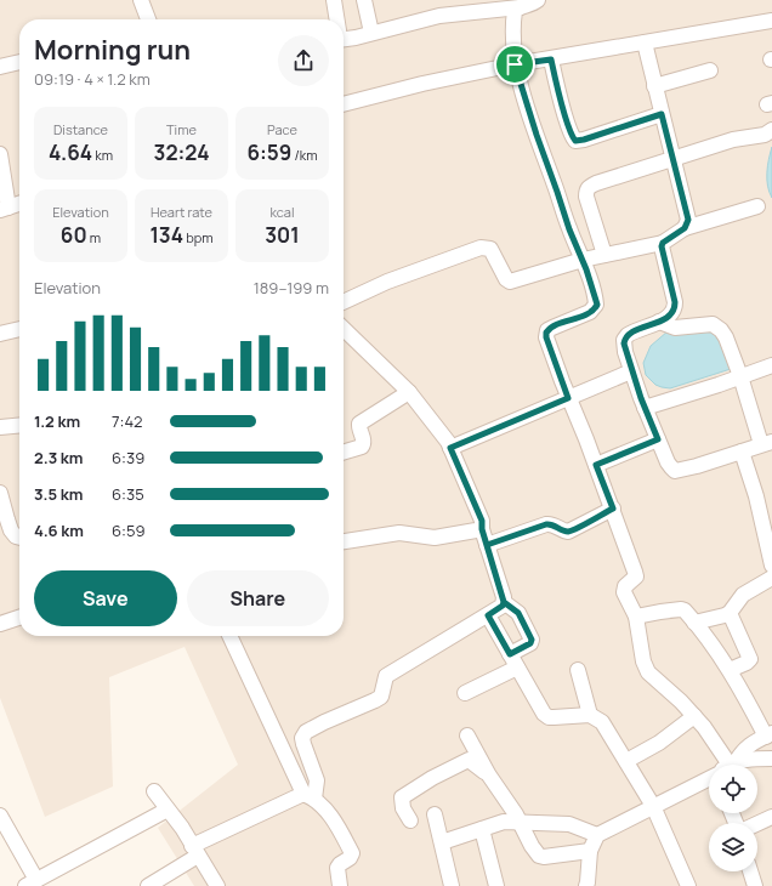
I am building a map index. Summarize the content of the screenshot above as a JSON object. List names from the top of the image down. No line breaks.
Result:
{"page":{"heading":["Morning run","09:19 · 4 × 1.2 km"],"stats":[["Distance","4.64 km"],["Time","32:24"],["Pace","6:59 /km"],["Elevation","60 m"],["Heart rate","134 bpm"],["kcal","301"]],"chart":["Elevation","189–199 m"],"list":[{"name":"1.2 km","note":"7:42"},{"name":"2.3 km","note":"6:39"},{"name":"3.5 km","note":"6:35"},{"name":"4.6 km","note":"6:59"}],"buttons":["Save","Share"]}}
